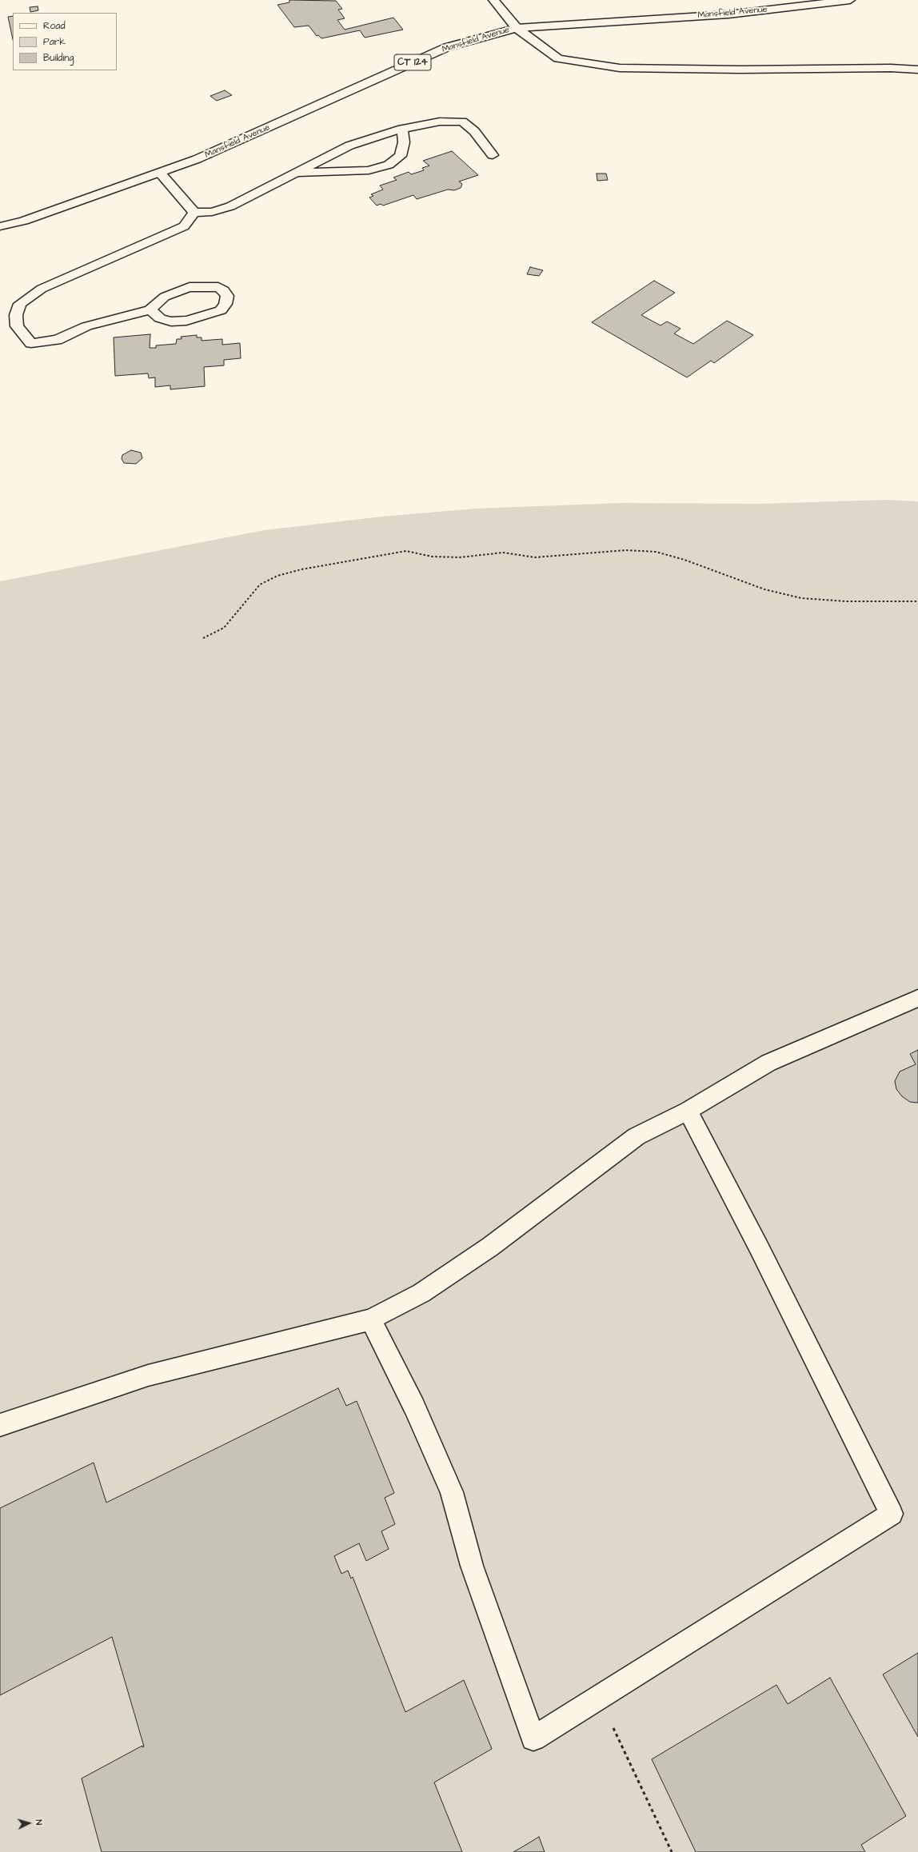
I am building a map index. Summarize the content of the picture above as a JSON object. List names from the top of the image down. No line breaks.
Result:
{"streets":{"main road":["Mansfield Avenue","CT 124"]},"legend":["Road","Park","Building"],"north":"right"}
